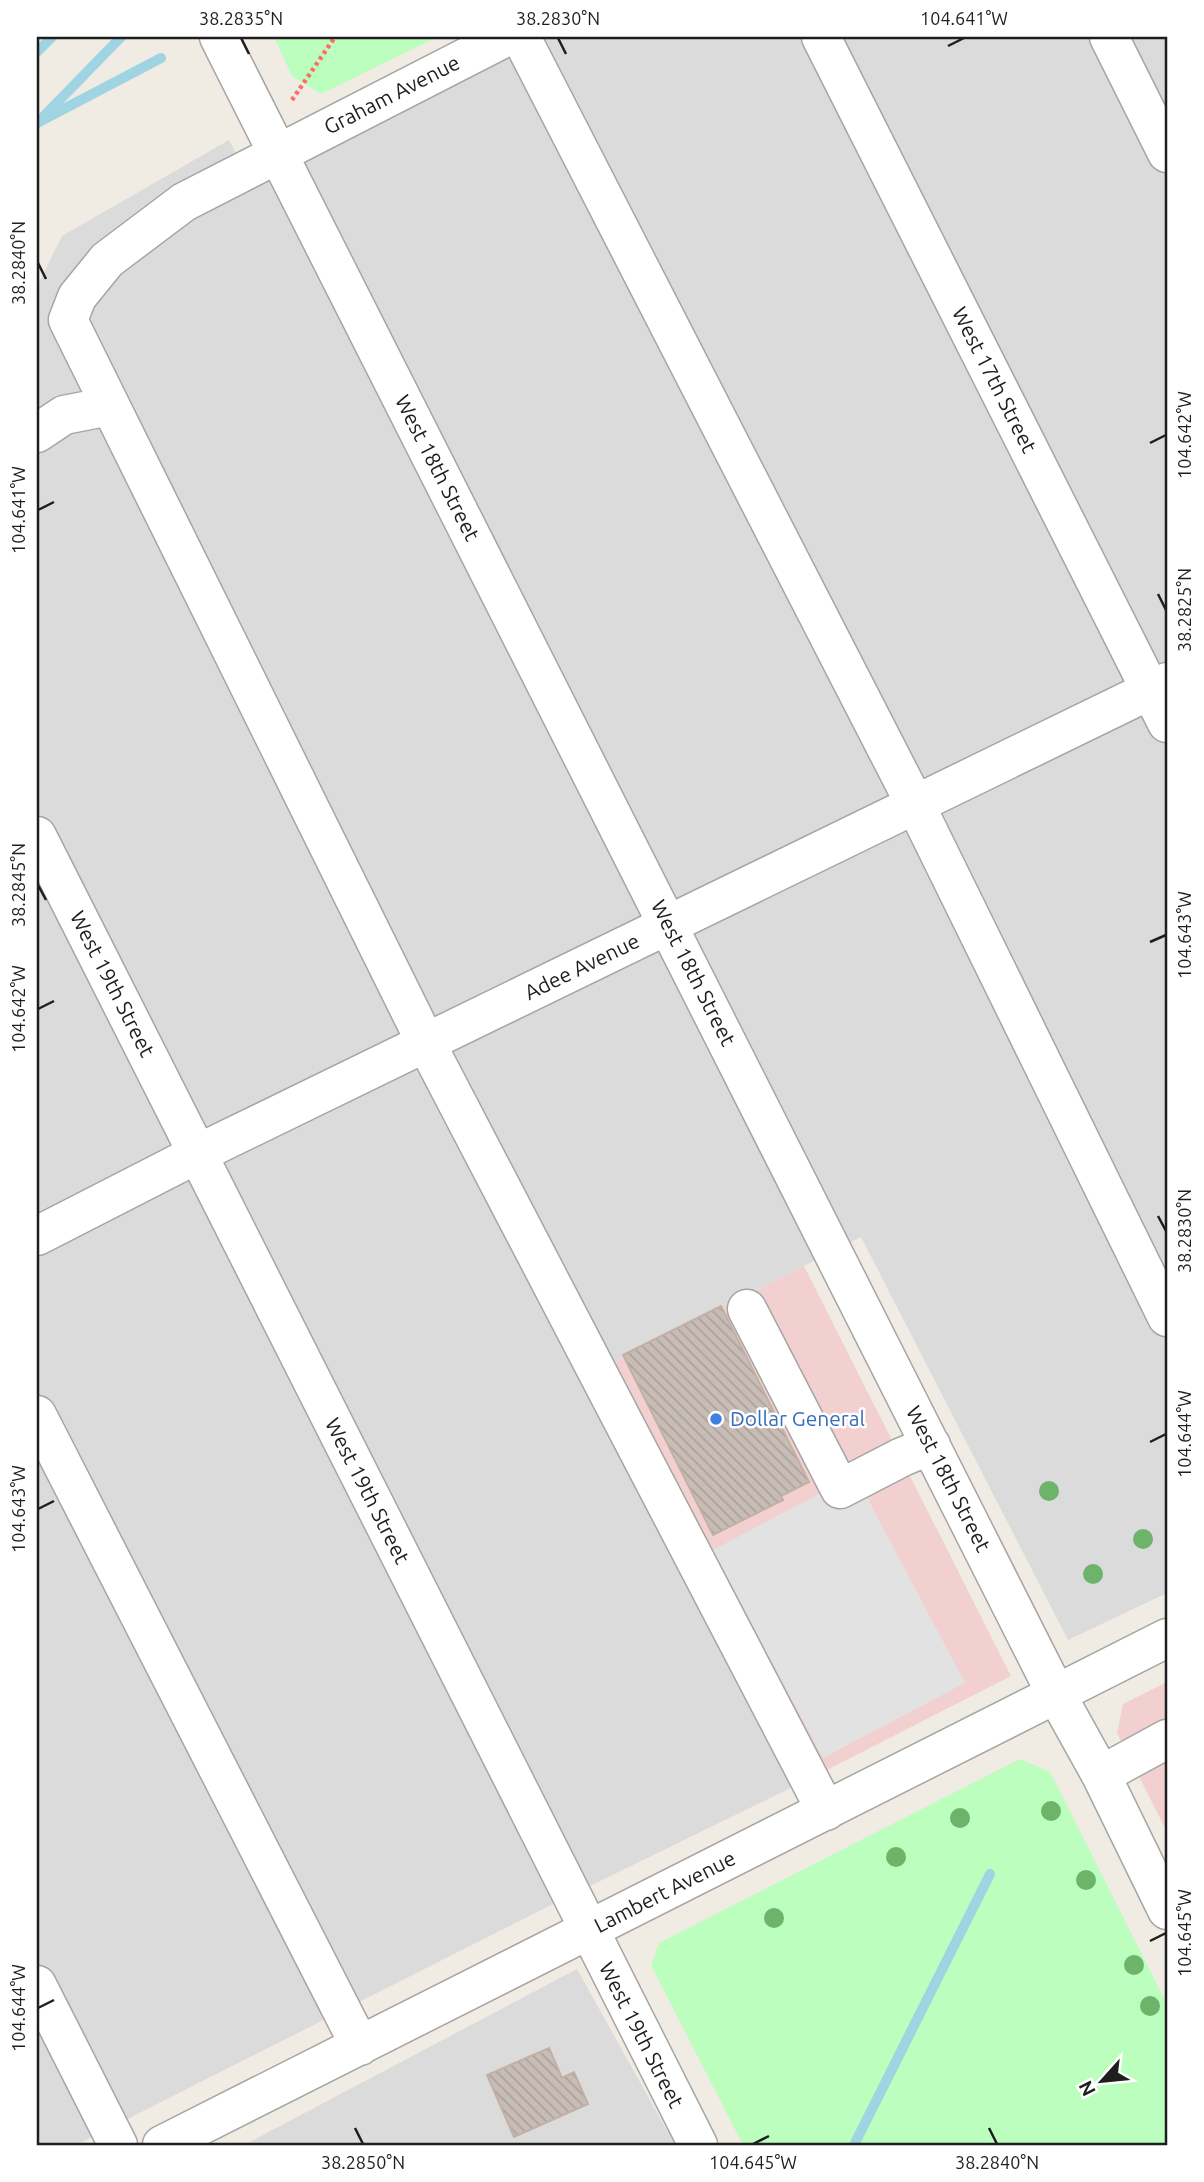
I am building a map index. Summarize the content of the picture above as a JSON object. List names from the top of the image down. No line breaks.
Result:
{"streets":{"street":["Graham Avenue","West 17th Street","West 18th Street","Adee Avenue","West 19th Street","Lambert Avenue"]},"crossings":[["Graham Avenue","West 18th Street"],["Graham Avenue","Adee Avenue"],["Graham Avenue","Lambert Avenue"],["West 17th Street","Adee Avenue"],["West 18th Street","Adee Avenue"],["West 18th Street","Lambert Avenue"],["Adee Avenue","West 19th Street"],["West 19th Street","Lambert Avenue"]],"places":["Dollar General"],"north":"bottom left","coordinates":["38.2835°N","38.2830°N","104.641°W","38.2840°N","104.642°W","38.2825°N","38.2845°N","104.643°W","104.644°W","104.645°W","38.2850°N"]}
